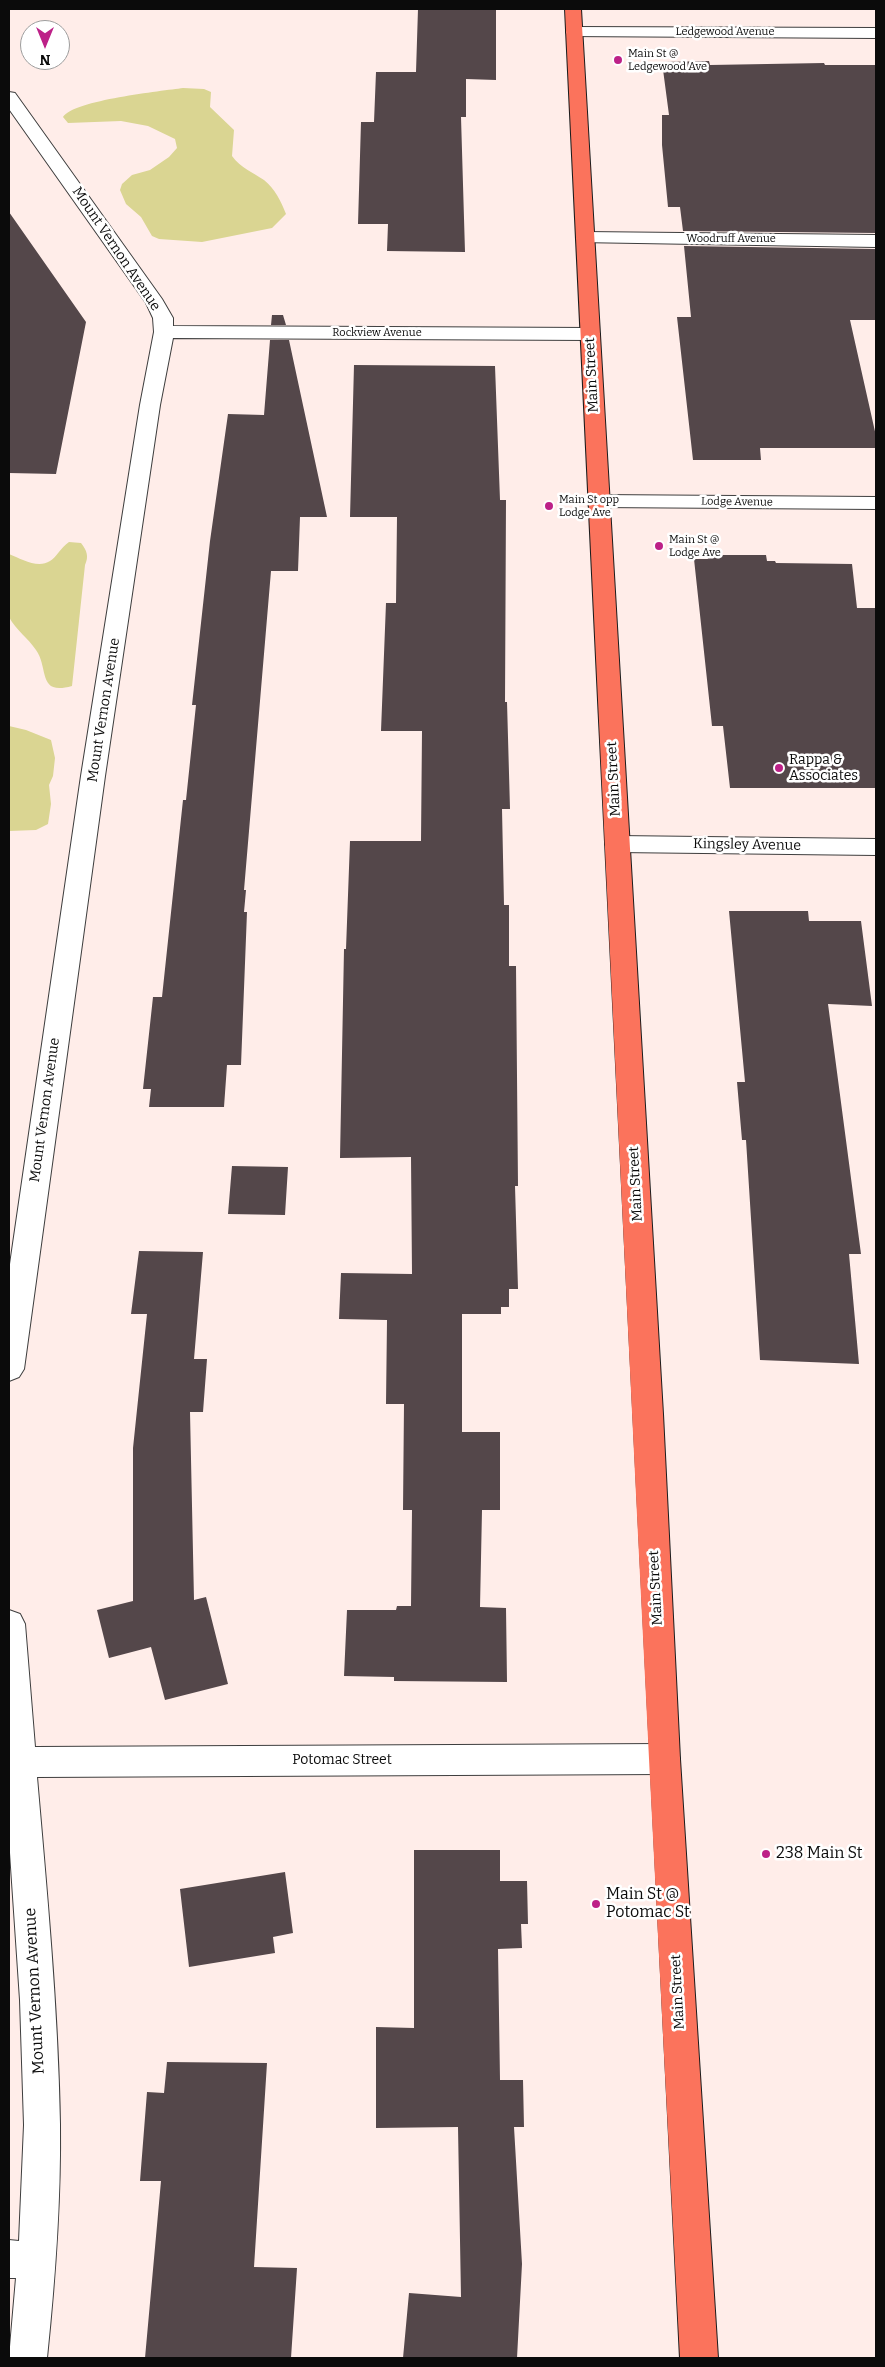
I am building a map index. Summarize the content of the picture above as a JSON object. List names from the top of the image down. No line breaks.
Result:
{"streets":{"main road":["Main Street"],"street":["Ledgewood Avenue","Woodruff Avenue","Mount Vernon Avenue","Rockview Avenue","Lodge Avenue","Kingsley Avenue","Potomac Street"]},"crossings":[["Ledgewood Avenue","Main Street"],["Woodruff Avenue","Main Street"],["Mount Vernon Avenue","Rockview Avenue"],["Mount Vernon Avenue","Potomac Street"],["Rockview Avenue","Main Street"],["Main Street","Lodge Avenue"],["Main Street","Kingsley Avenue"],["Main Street","Potomac Street"]],"places":["Main St @ Ledgewood Ave","Main St opp Lodge Ave","Main St @ Lodge Ave","Rappa & Associates","238 Main St","Main St @ Potomac St"],"north":"bottom"}
